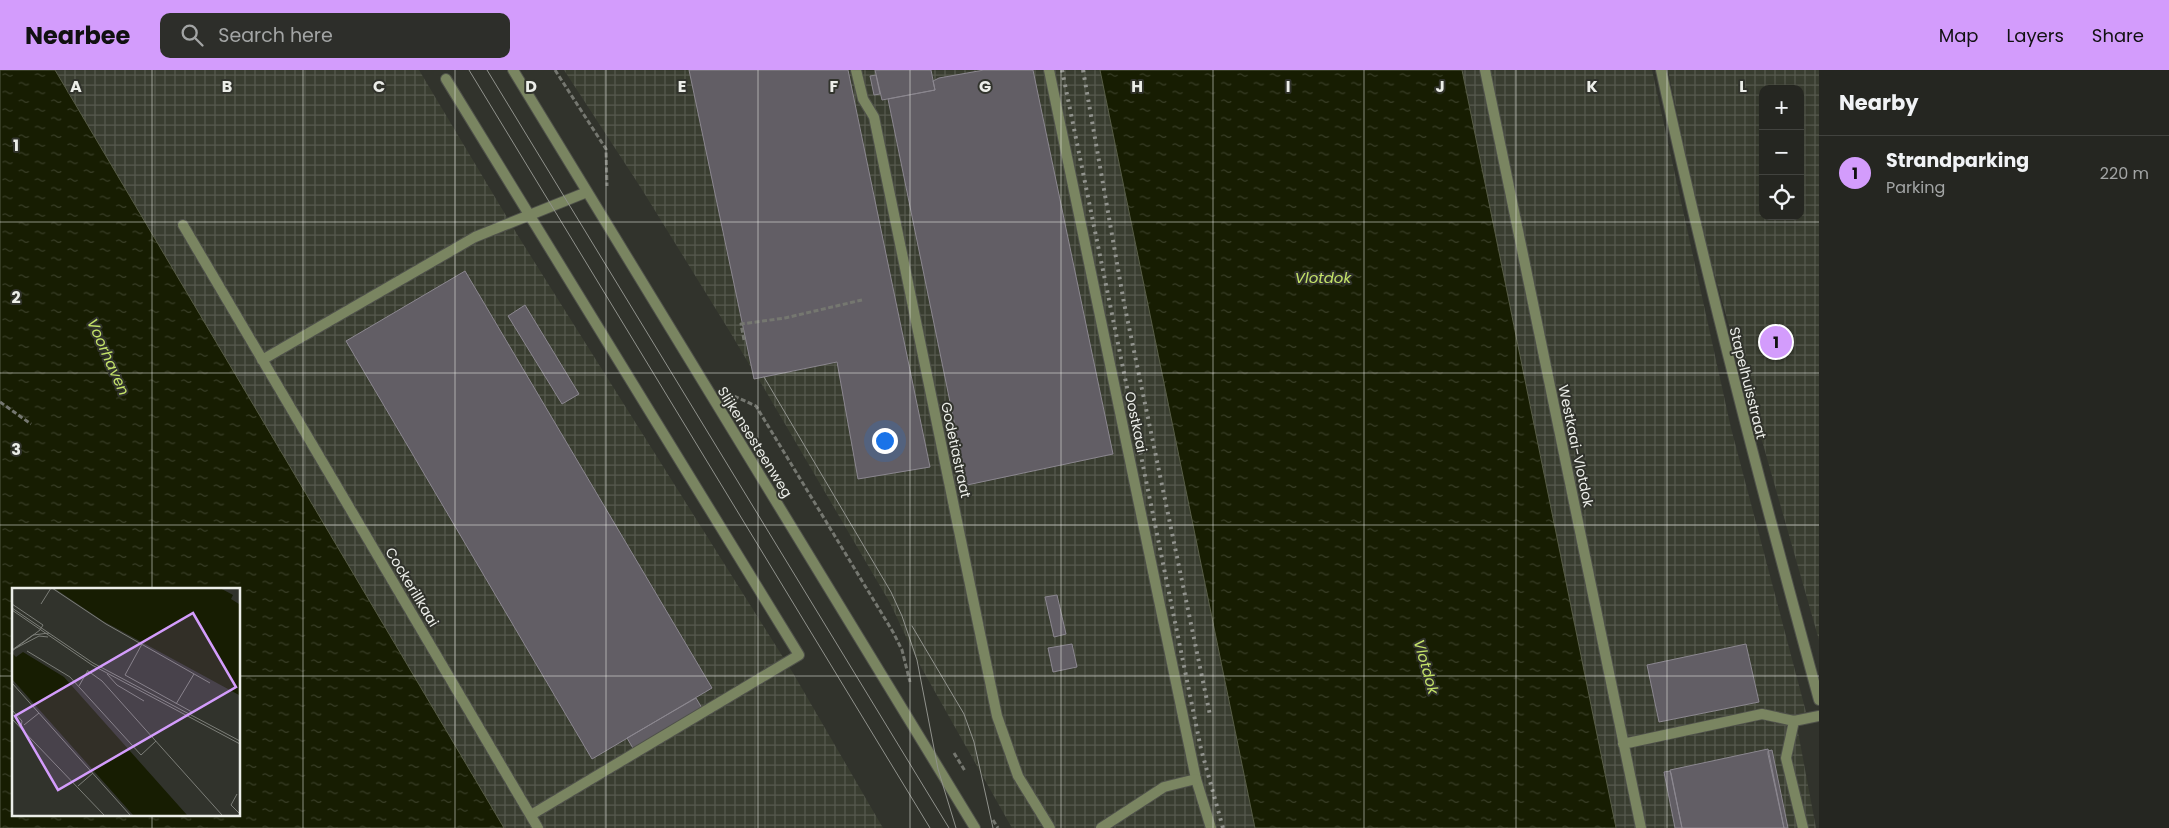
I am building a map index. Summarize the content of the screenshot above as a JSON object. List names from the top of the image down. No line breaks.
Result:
{"streets":{"street":["Stapelhuisstraat","Oostkaai","Slijkensesteenweg","Westkaai-Vlotdok","Godetiastraat","Cockerillkaai"]},"water":["Vlotdok","Voorhaven"],"page":{"header":"Nearbee","search":"Search here","nav":["Map","Layers","Share"],"heading":"Nearby","map_buttons":["+","−"],"list":[{"mark":"1","name":"Strandparking","note":"Parking","value":"220 m"}],"pins":"1"},"grid":{"columns":["A","B","C","D","E","F","G","H","I","J","K","L"],"rows":["1","2","3"]}}
